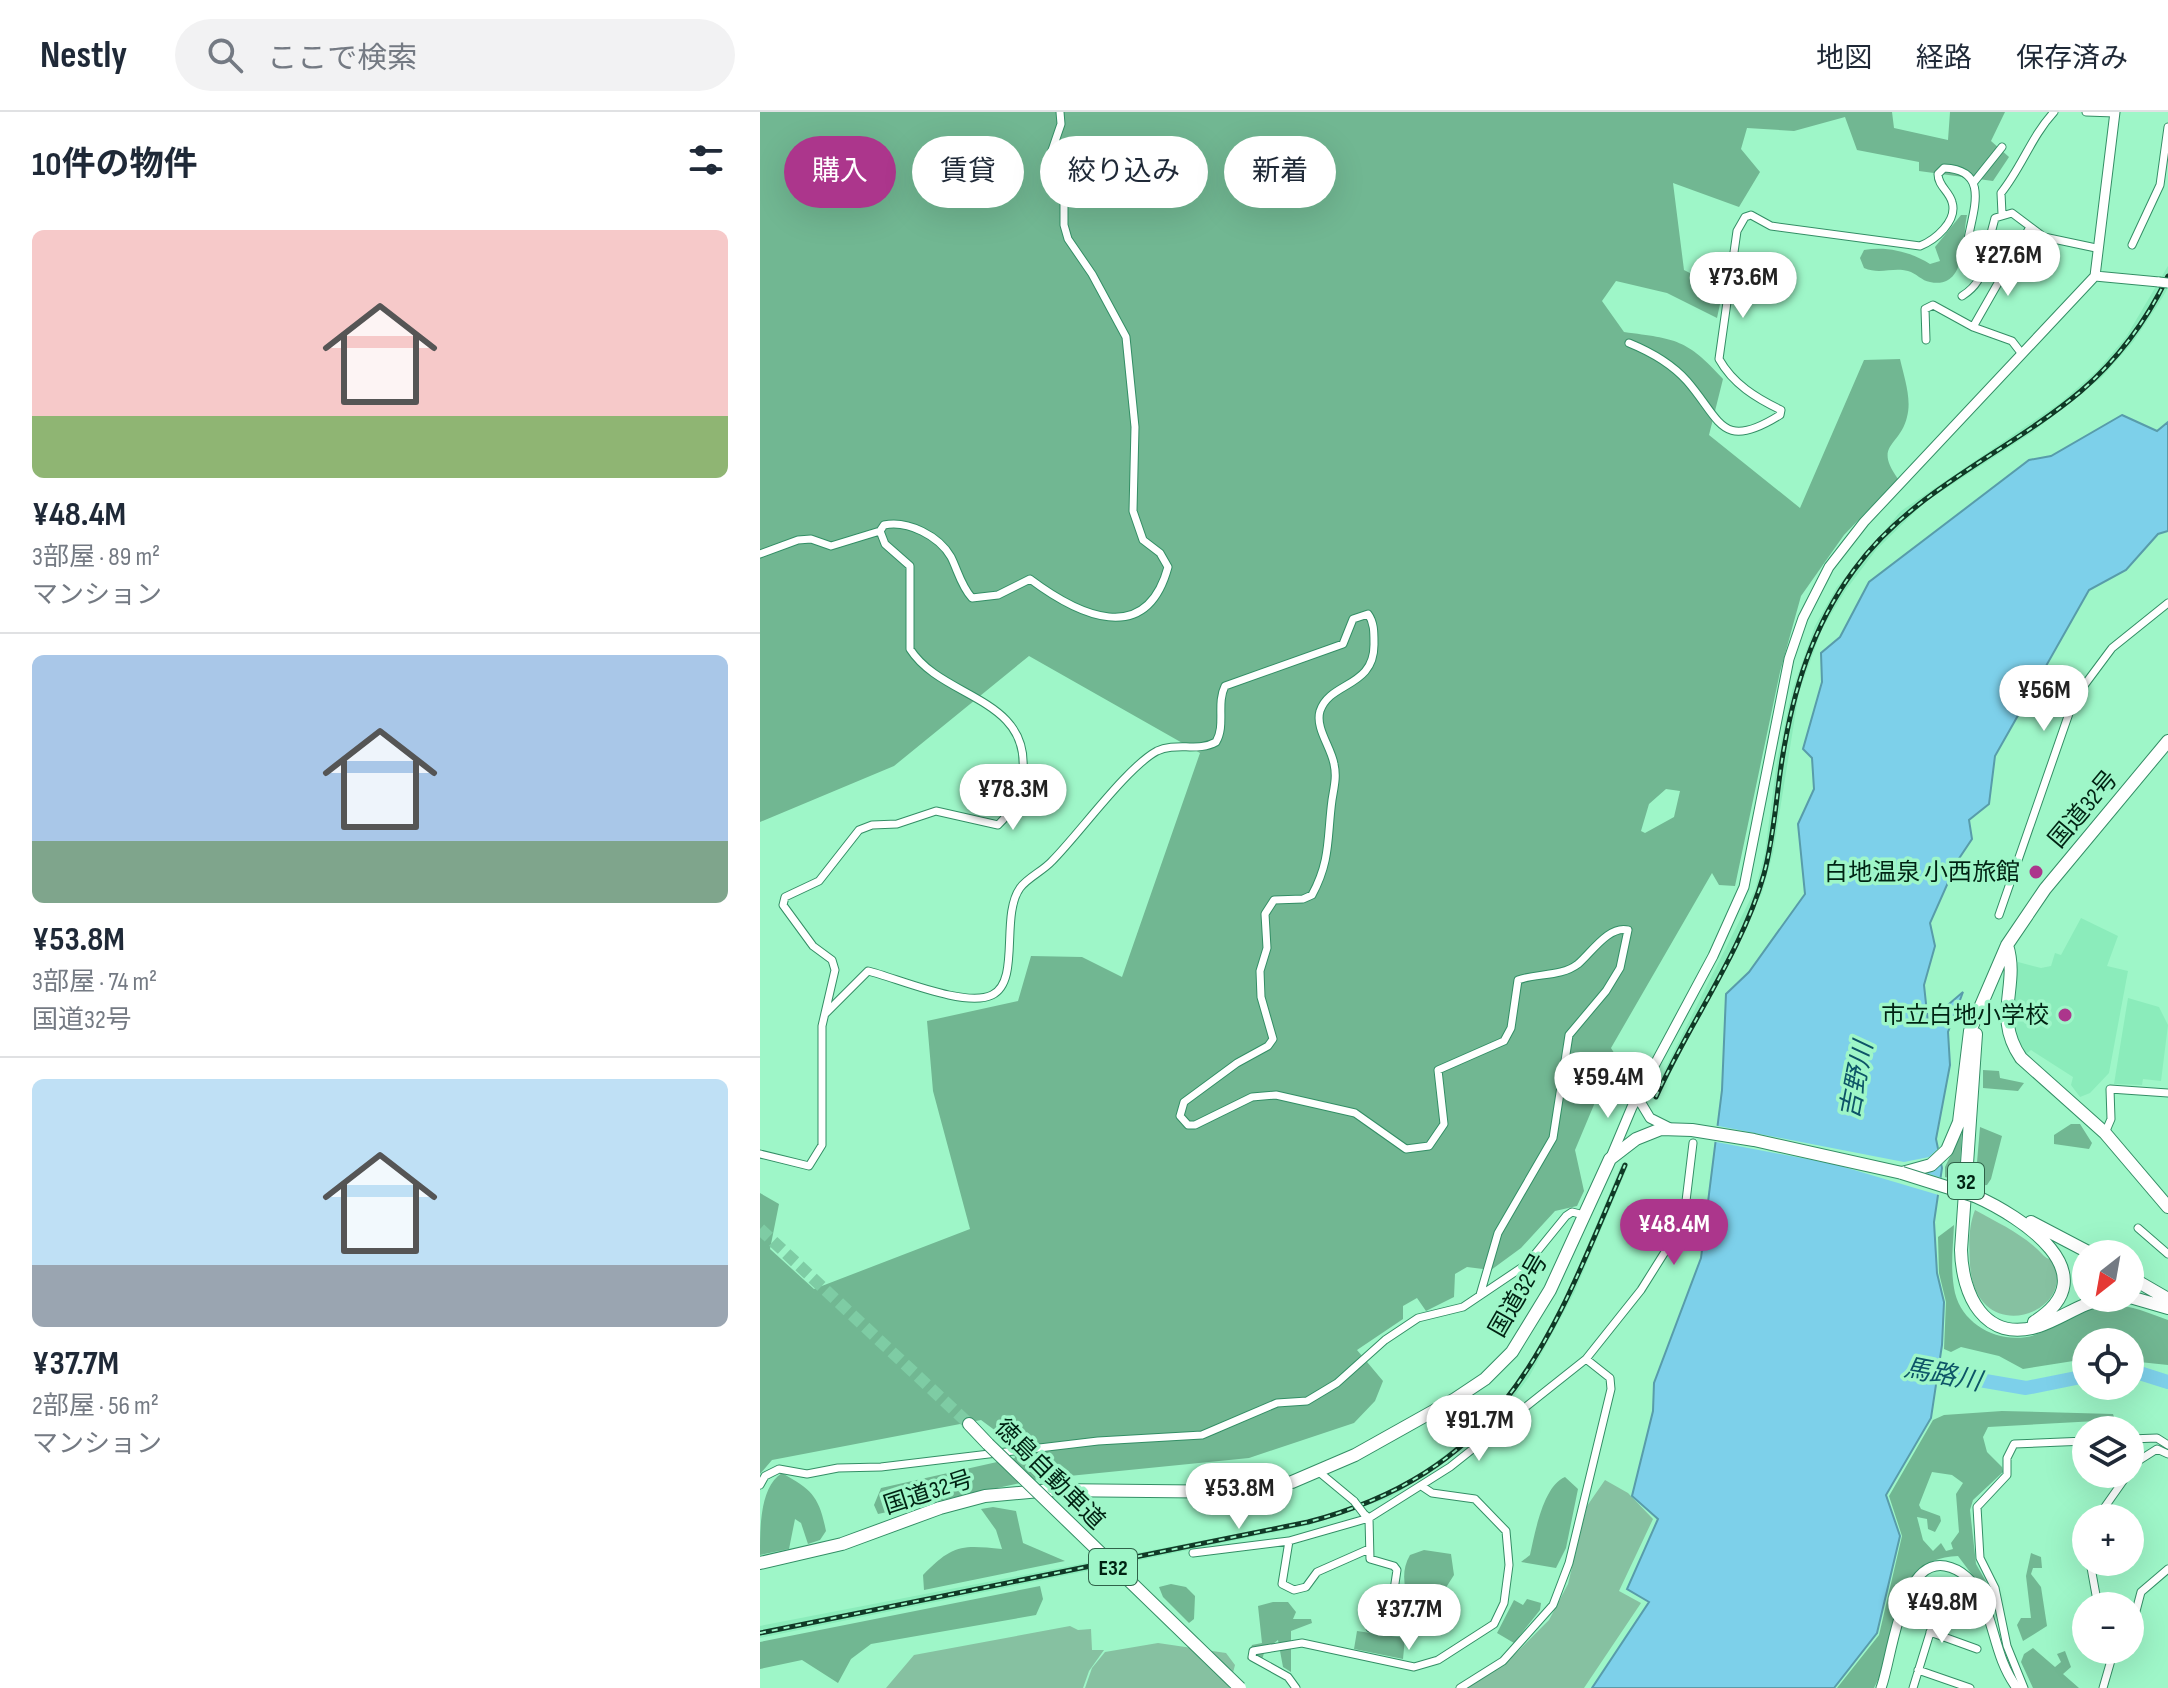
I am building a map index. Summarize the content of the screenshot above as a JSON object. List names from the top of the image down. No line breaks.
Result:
{"streets":{"highway":["国道32号","32","徳島自動車道","E32"]},"crossings":[["国道32号","32"]],"water":["吉野川","馬路川"],"places":["白地温泉 小西旅館","市立白地小学校"],"north":"bottom left","page":{"header":"Nestly","search":"ここで検索","nav":["地図","経路","保存済み"],"heading":"10件の物件","chip":["購入","賃貸","絞り込み","新着"],"list":[{"name":"¥48.4M","note":"3部屋 · 89 m² · マンション"},{"name":"¥53.8M","note":"3部屋 · 74 m² · 国道32号"},{"name":"¥37.7M","note":"2部屋 · 56 m² · マンション"}],"price":["¥27.6M","¥73.6M","¥56M","¥78.3M","¥59.4M","¥48.4M","¥91.7M","¥53.8M","¥49.8M","¥37.7M"],"map_buttons":["+","−"]}}
